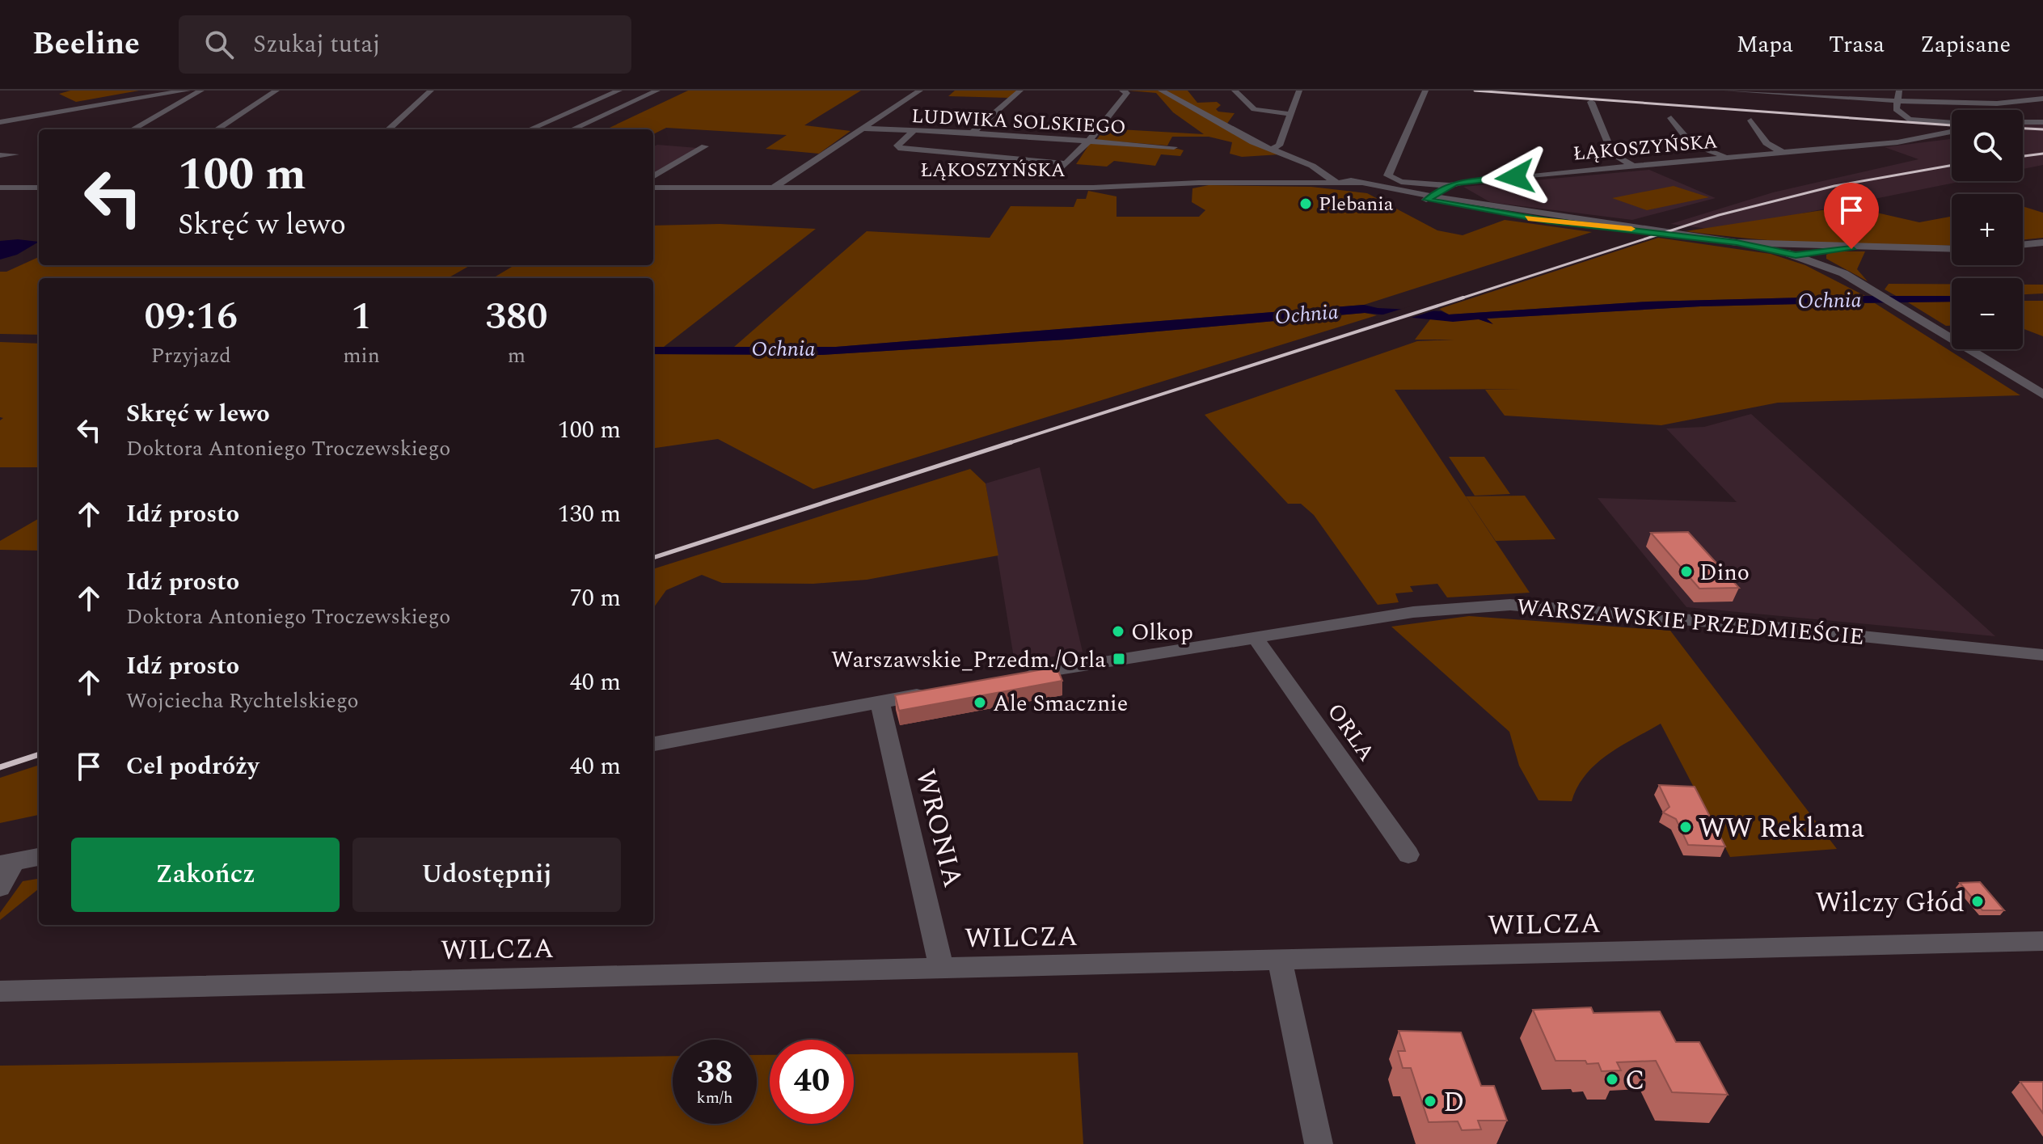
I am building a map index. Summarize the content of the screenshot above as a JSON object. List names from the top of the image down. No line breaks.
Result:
{"streets":{"street":["LUDWIKA SOLSKIEGO","ŁĄKOSZYŃSKA","WARSZAWSKIE PRZEDMIEŚCIE","ORLA","WRONIA","WILCZA"]},"crossings":[["WARSZAWSKIE PRZEDMIEŚCIE","ORLA"],["WRONIA","WILCZA"]],"water":["Ochnia"],"places":{"other":["Plebania","Dino","Olkop","Ale Smacznie","WW Reklama","Wilczy Głód","C","D"],"transit":["Warszawskie_Przedm./Orla"]},"page":{"header":"Beeline","search":"Szukaj tutaj","nav":["Mapa","Trasa","Zapisane"],"map_buttons":["+","−"],"turn":["100 m","Skręć w lewo"],"eta":["09:16","Przyjazd","1","min","380","m"],"list":[{"name":"Skręć w lewo","note":"Doktora Antoniego Troczewskiego","value":"100 m"},{"name":"Idź prosto","value":"130 m"},{"name":"Idź prosto","note":"Doktora Antoniego Troczewskiego","value":"70 m"},{"name":"Idź prosto","note":"Wojciecha Rychtelskiego","value":"40 m"},{"name":"Cel podróży","value":"40 m"}],"buttons":["Zakończ","Udostępnij"],"speed":"38 km/h","limit":"40"}}
